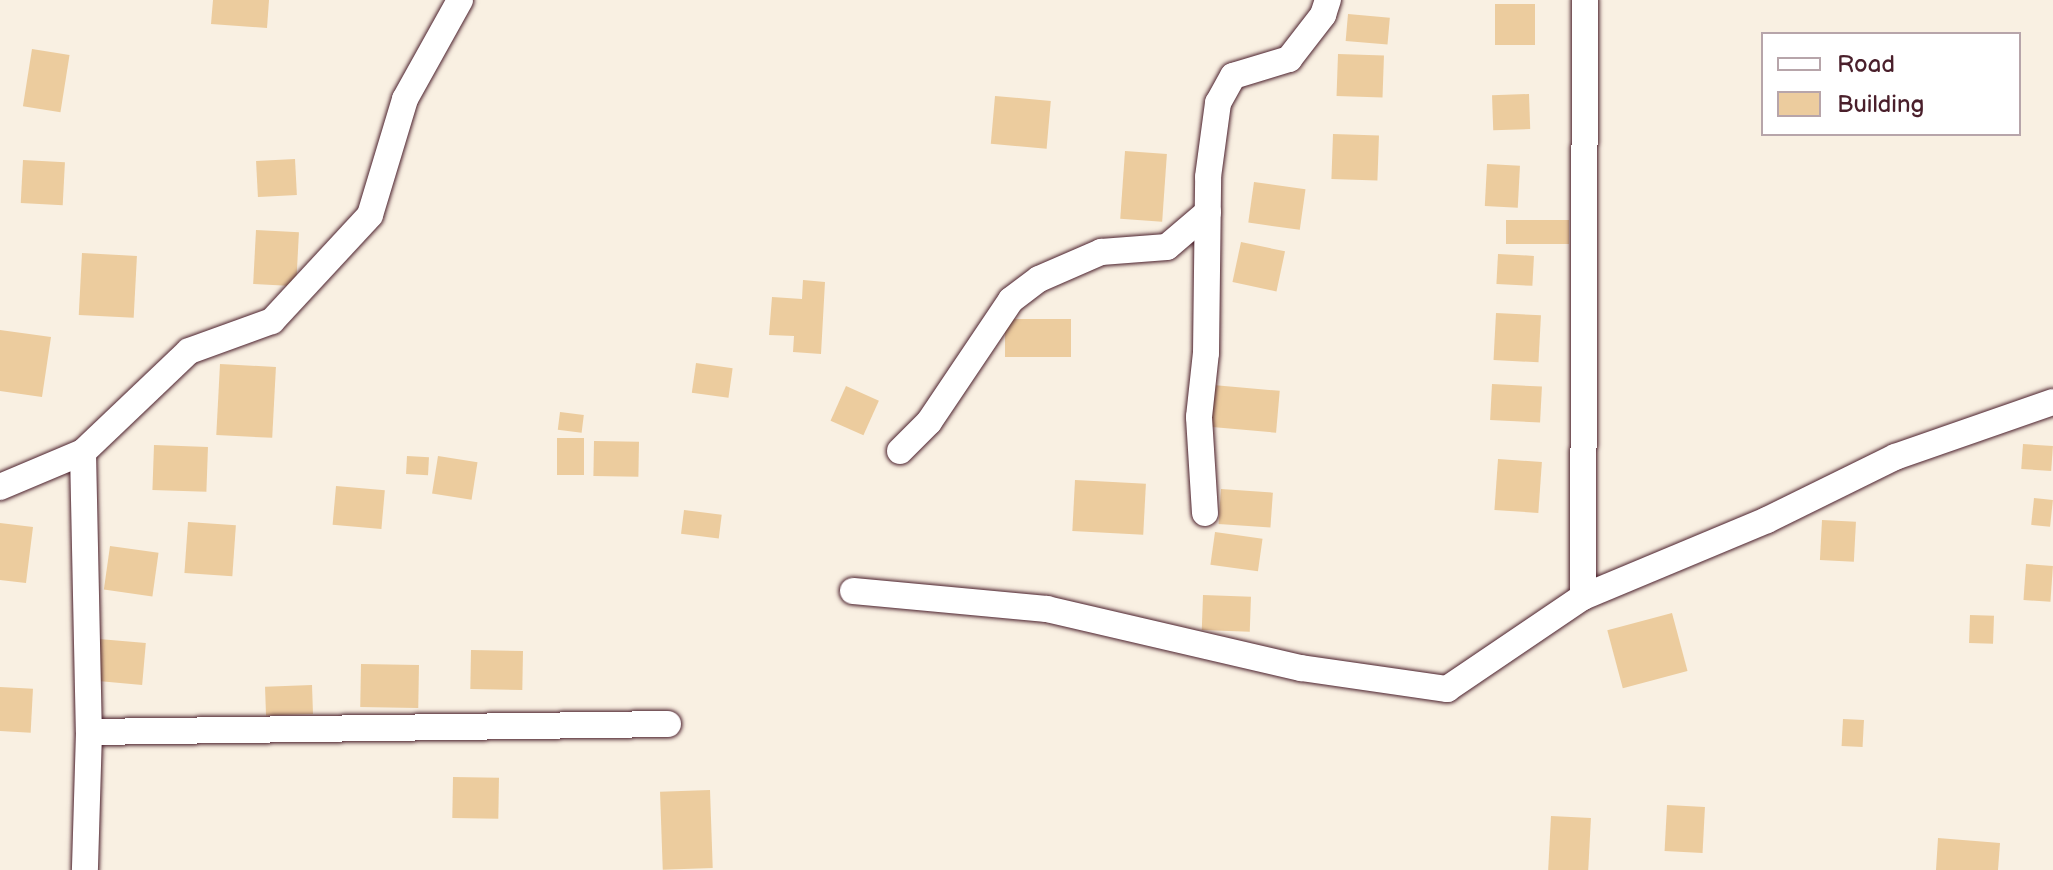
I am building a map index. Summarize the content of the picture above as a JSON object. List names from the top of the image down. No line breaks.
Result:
{"legend":["Road","Building"]}
